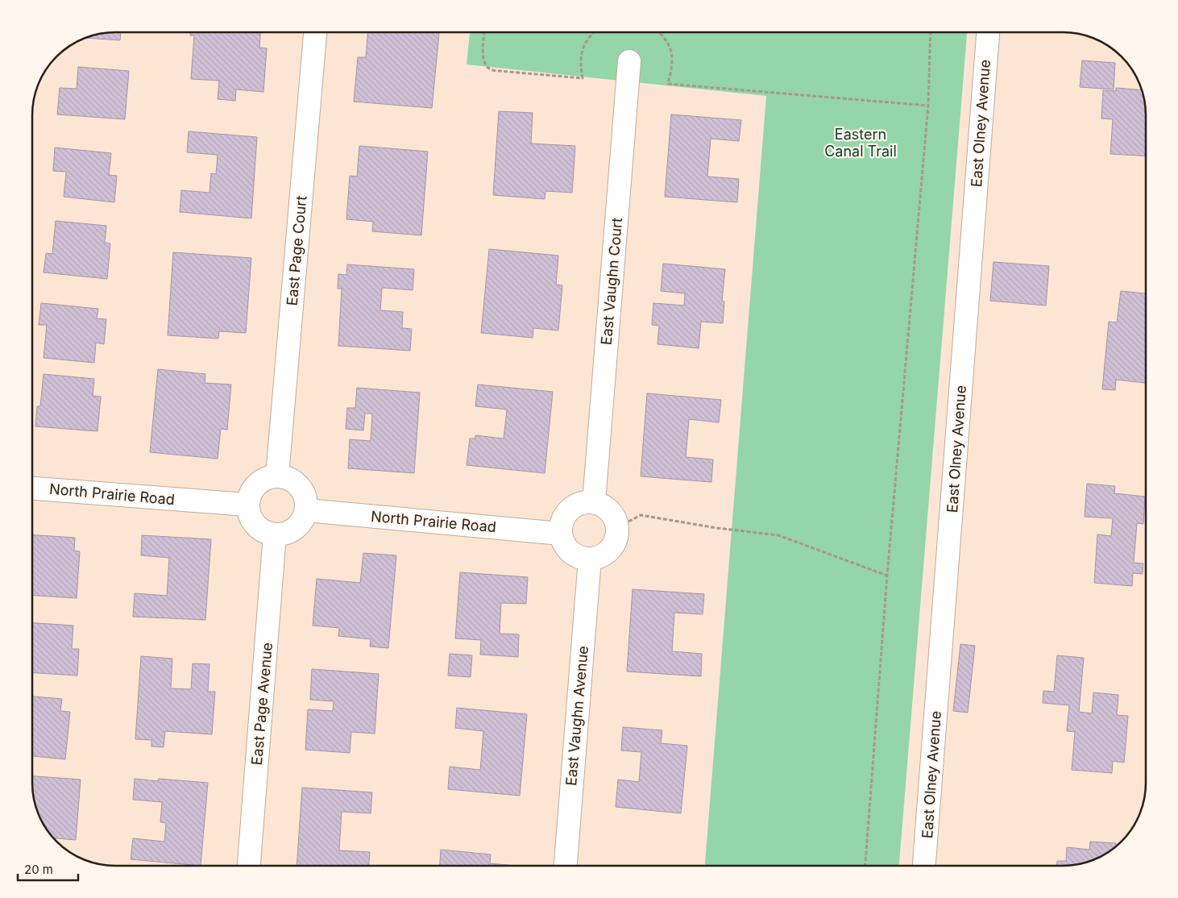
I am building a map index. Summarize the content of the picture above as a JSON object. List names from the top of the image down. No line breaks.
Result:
{"streets":{"street":["East Olney Avenue","East Page Court","East Vaughn Court","North Prairie Road","East Page Avenue","East Vaughn Avenue"]},"crossings":[["East Page Court","North Prairie Road"],["East Page Court","East Page Avenue"],["East Vaughn Court","North Prairie Road"],["East Vaughn Court","East Vaughn Avenue"],["North Prairie Road","East Page Avenue"],["North Prairie Road","East Vaughn Avenue"]],"parks":["Eastern Canal Trail"],"scale_bar":"20 m"}
